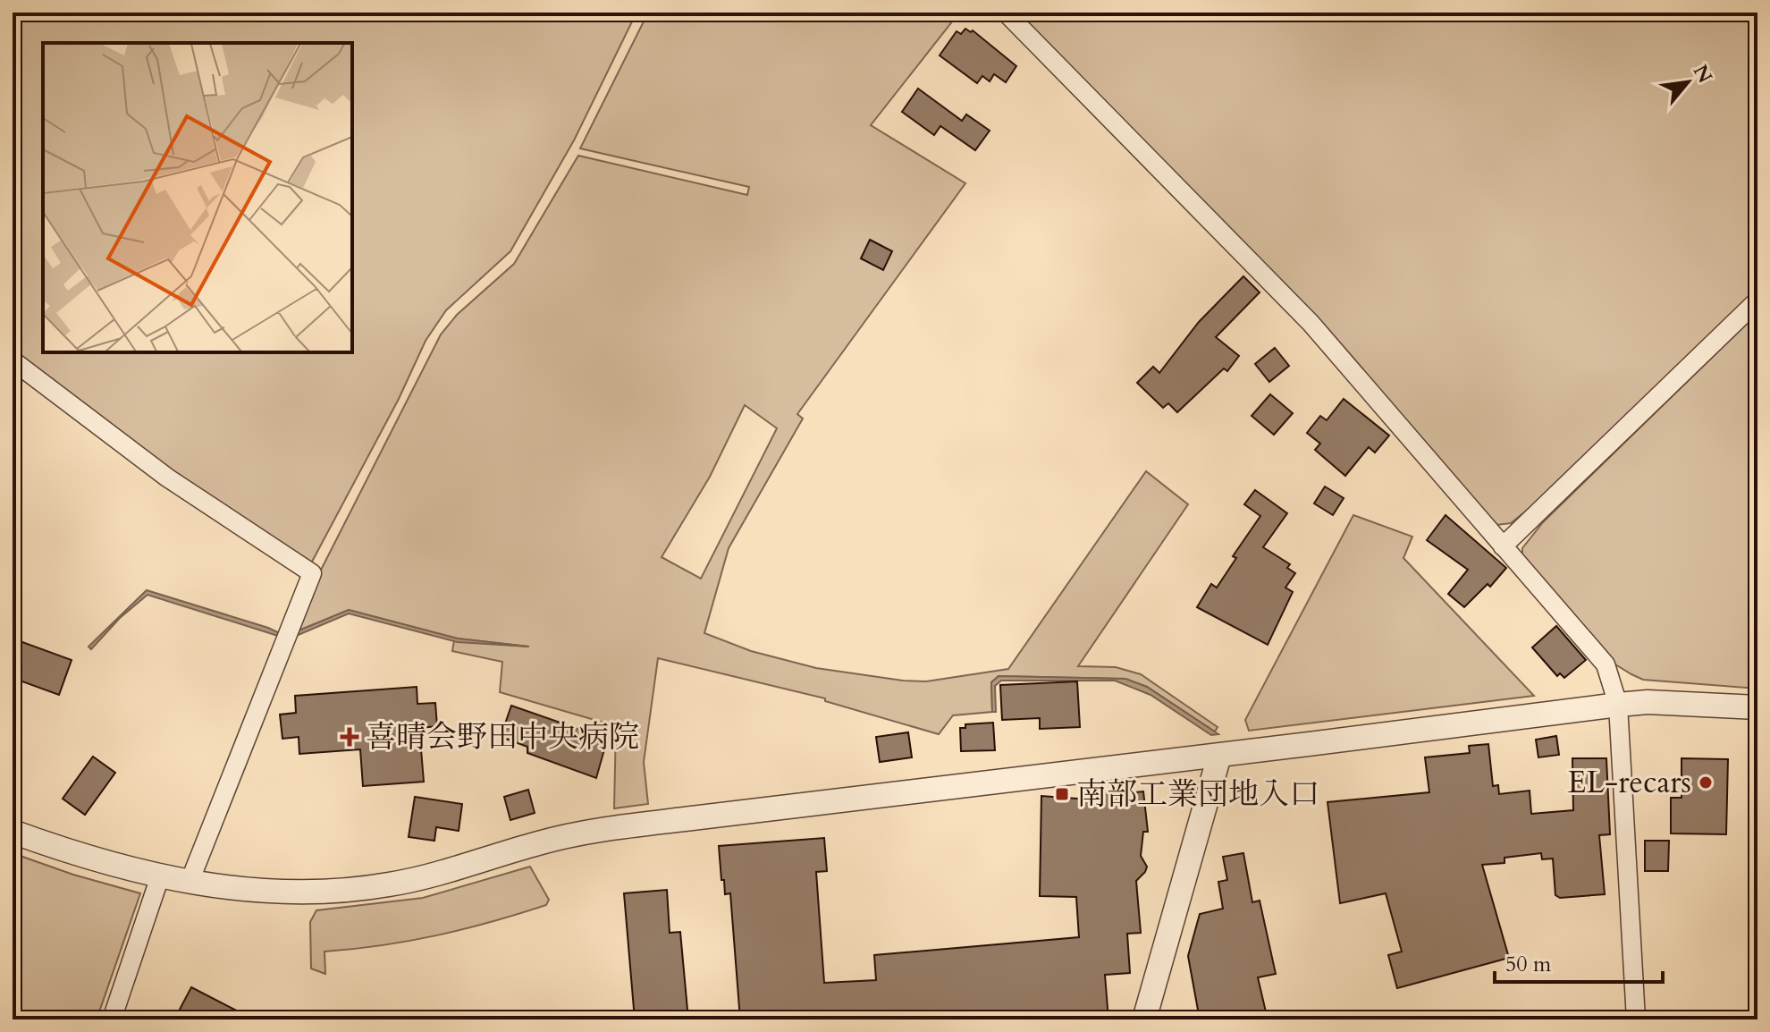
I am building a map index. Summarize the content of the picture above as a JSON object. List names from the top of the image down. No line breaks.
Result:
{"places":{"health":["喜晴会野田中央病院"],"other":["EL-recars"],"transit":["南部工業団地入口"]},"scale_bar":"50 m","north":"top right"}
